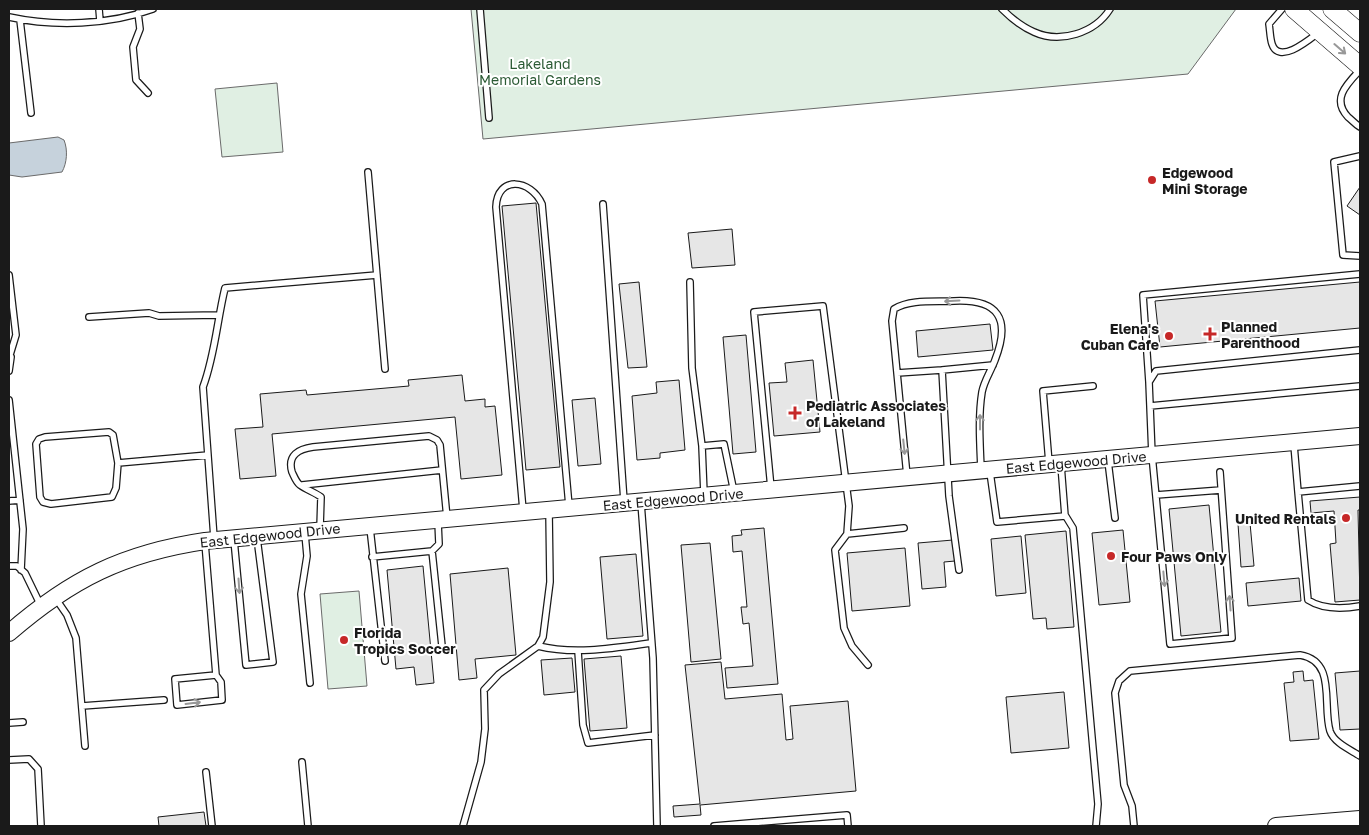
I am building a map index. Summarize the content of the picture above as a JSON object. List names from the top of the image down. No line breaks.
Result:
{"streets":{"main road":["East Edgewood Drive"]},"parks":["Lakeland Memorial Gardens"],"places":{"other":["Edgewood Mini Storage","Elena's Cuban Cafe","United Rentals","Four Paws Only","Florida Tropics Soccer"],"health":["Planned Parenthood","Pediatric Associates of Lakeland"]}}
